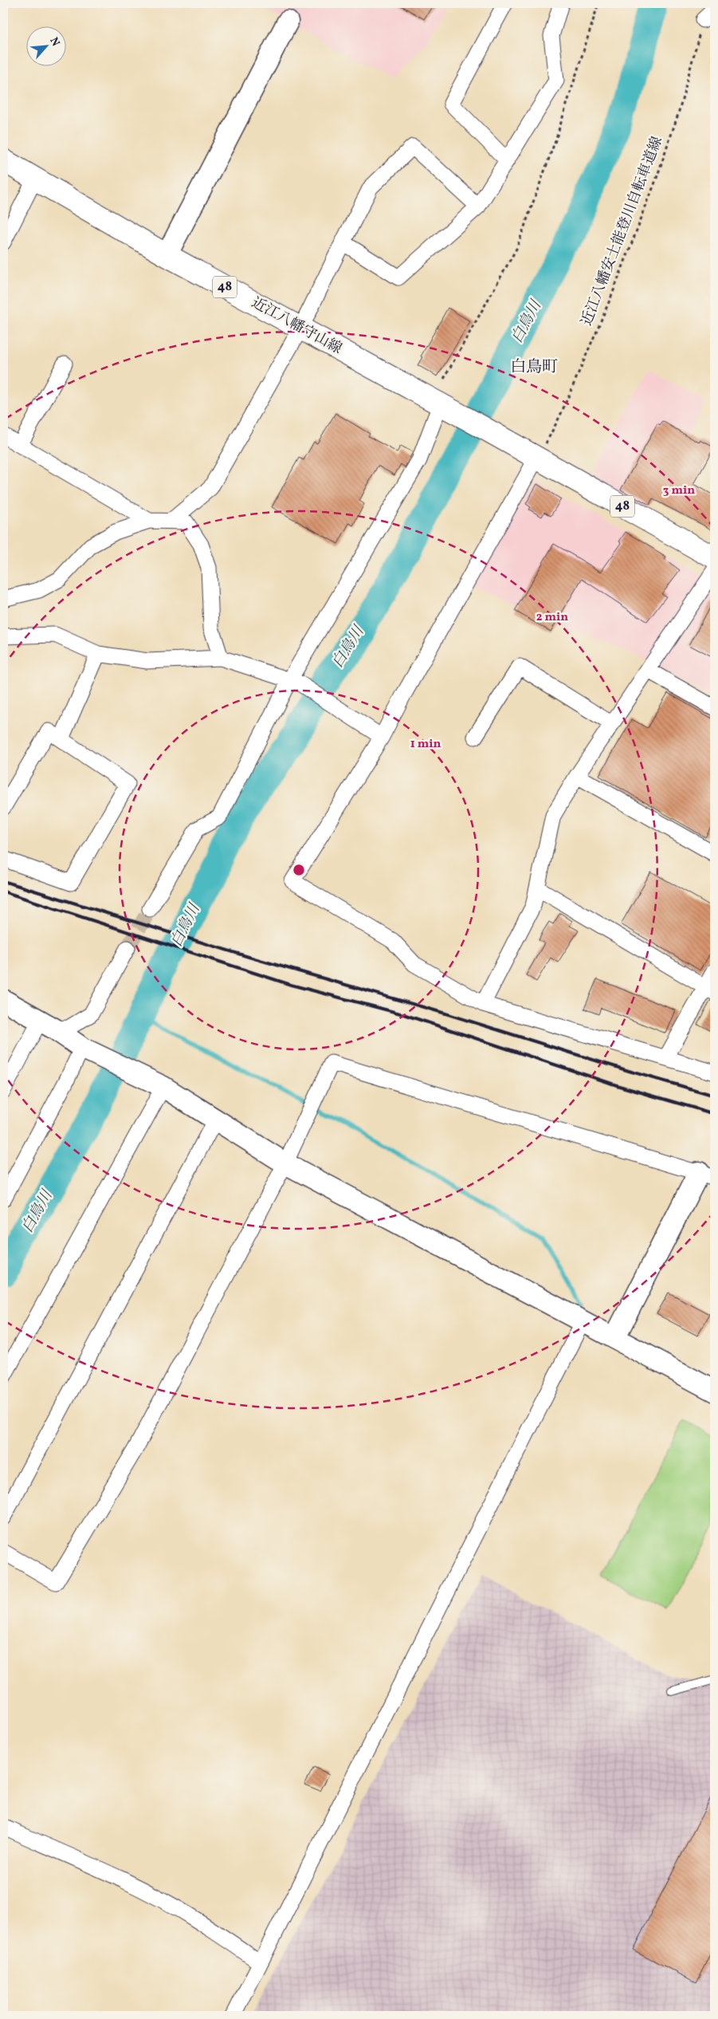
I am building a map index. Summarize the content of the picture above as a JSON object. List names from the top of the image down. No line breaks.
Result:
{"streets":{"main road":["48","近江八幡守山線"],"path":["近江八幡安土能登川自転車道線"]},"crossings":[["近江八幡安土能登川自転車道線","48"],["近江八幡安土能登川自転車道線","近江八幡守山線"],["48","近江八幡守山線"]],"districts":["白鳥町"],"water":["白鳥川"],"north":"top right","rings":["3 min","2 min","1 min"]}
